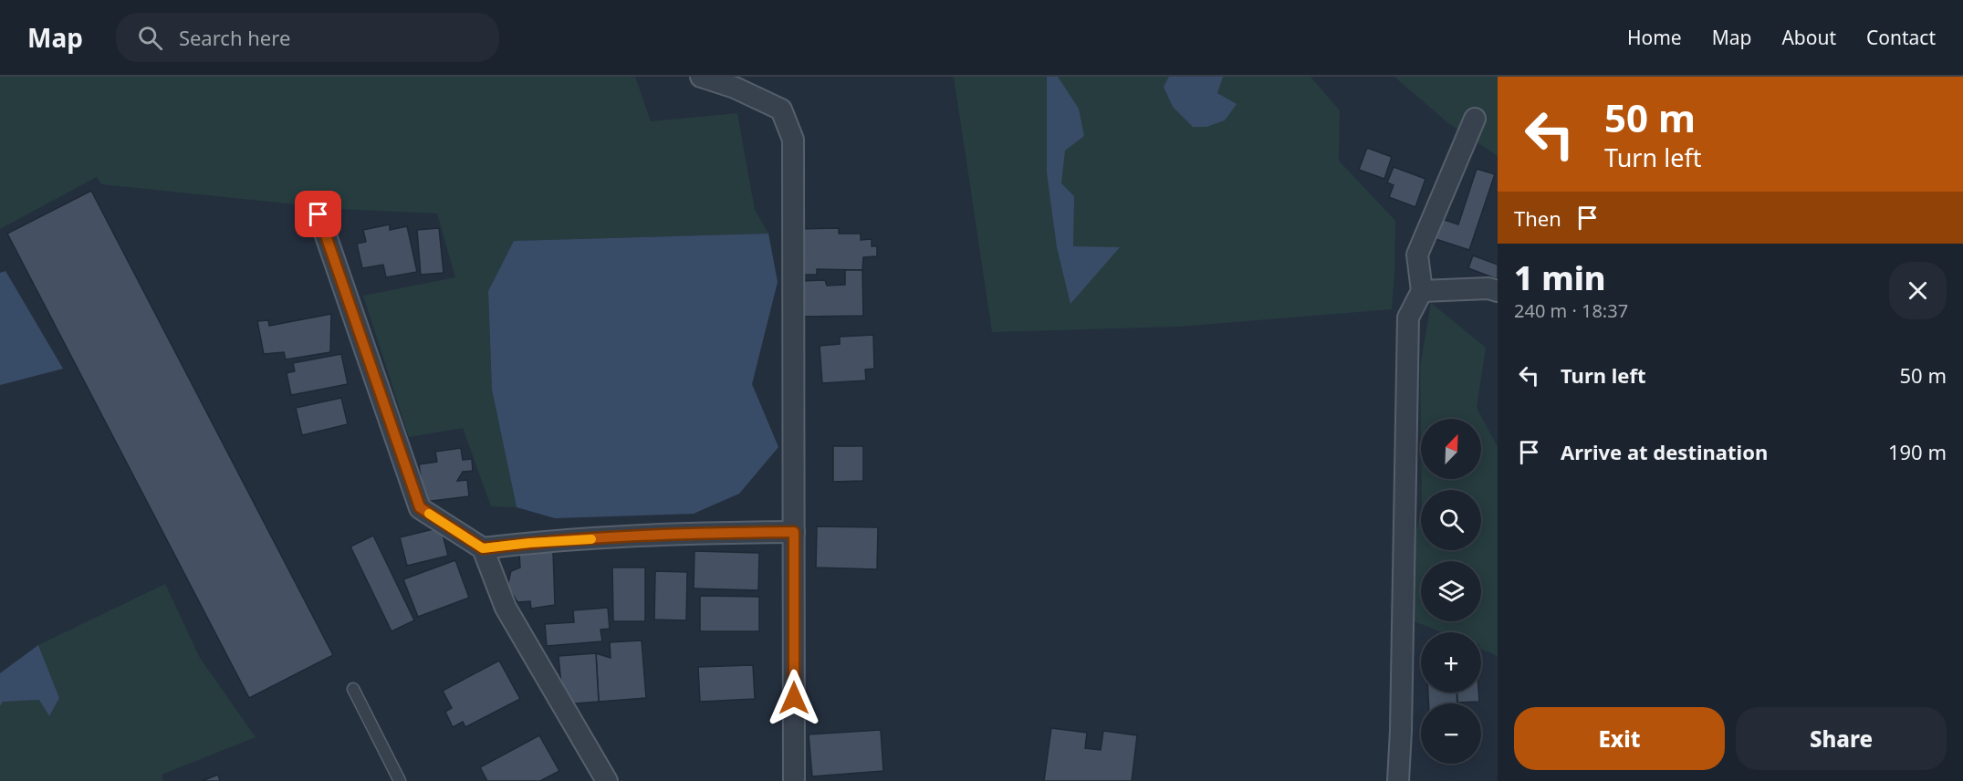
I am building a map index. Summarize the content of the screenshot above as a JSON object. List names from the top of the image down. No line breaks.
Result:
{"north":"top right","page":{"header":"Map","search":"Search here","nav":["Home","Map","About","Contact"],"turn":["50 m","Turn left"],"then":"Then","heading":["1 min","240 m · 18:37"],"list":[{"name":"Turn left","value":"50 m"},{"name":"Arrive at destination","value":"190 m"}],"map_buttons":["+","−"],"buttons":["Exit","Share"]}}
